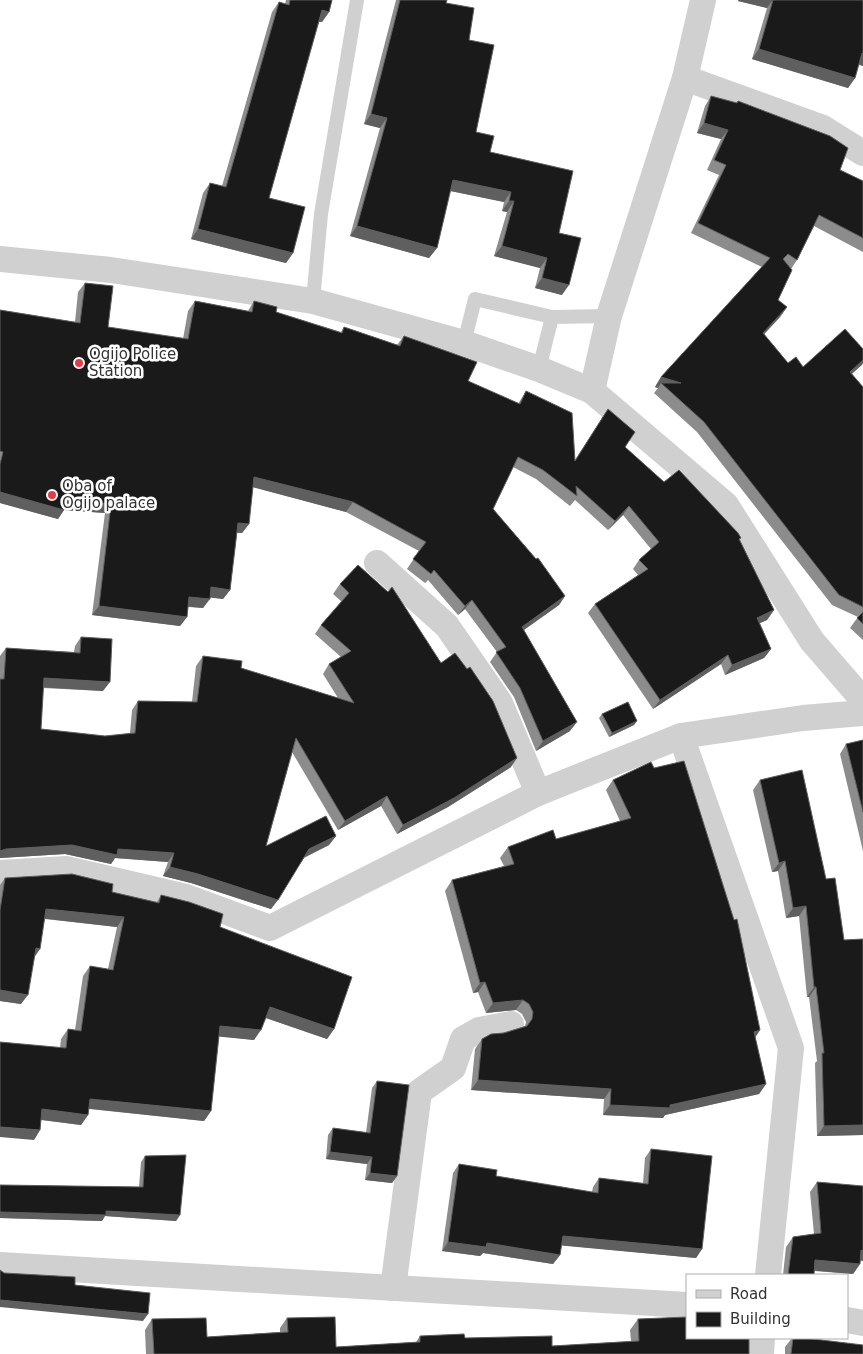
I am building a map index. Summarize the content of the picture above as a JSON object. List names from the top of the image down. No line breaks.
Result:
{"places":["Ogijo Police Station","Oba of Ogijo palace"],"legend":["Road","Building"]}
